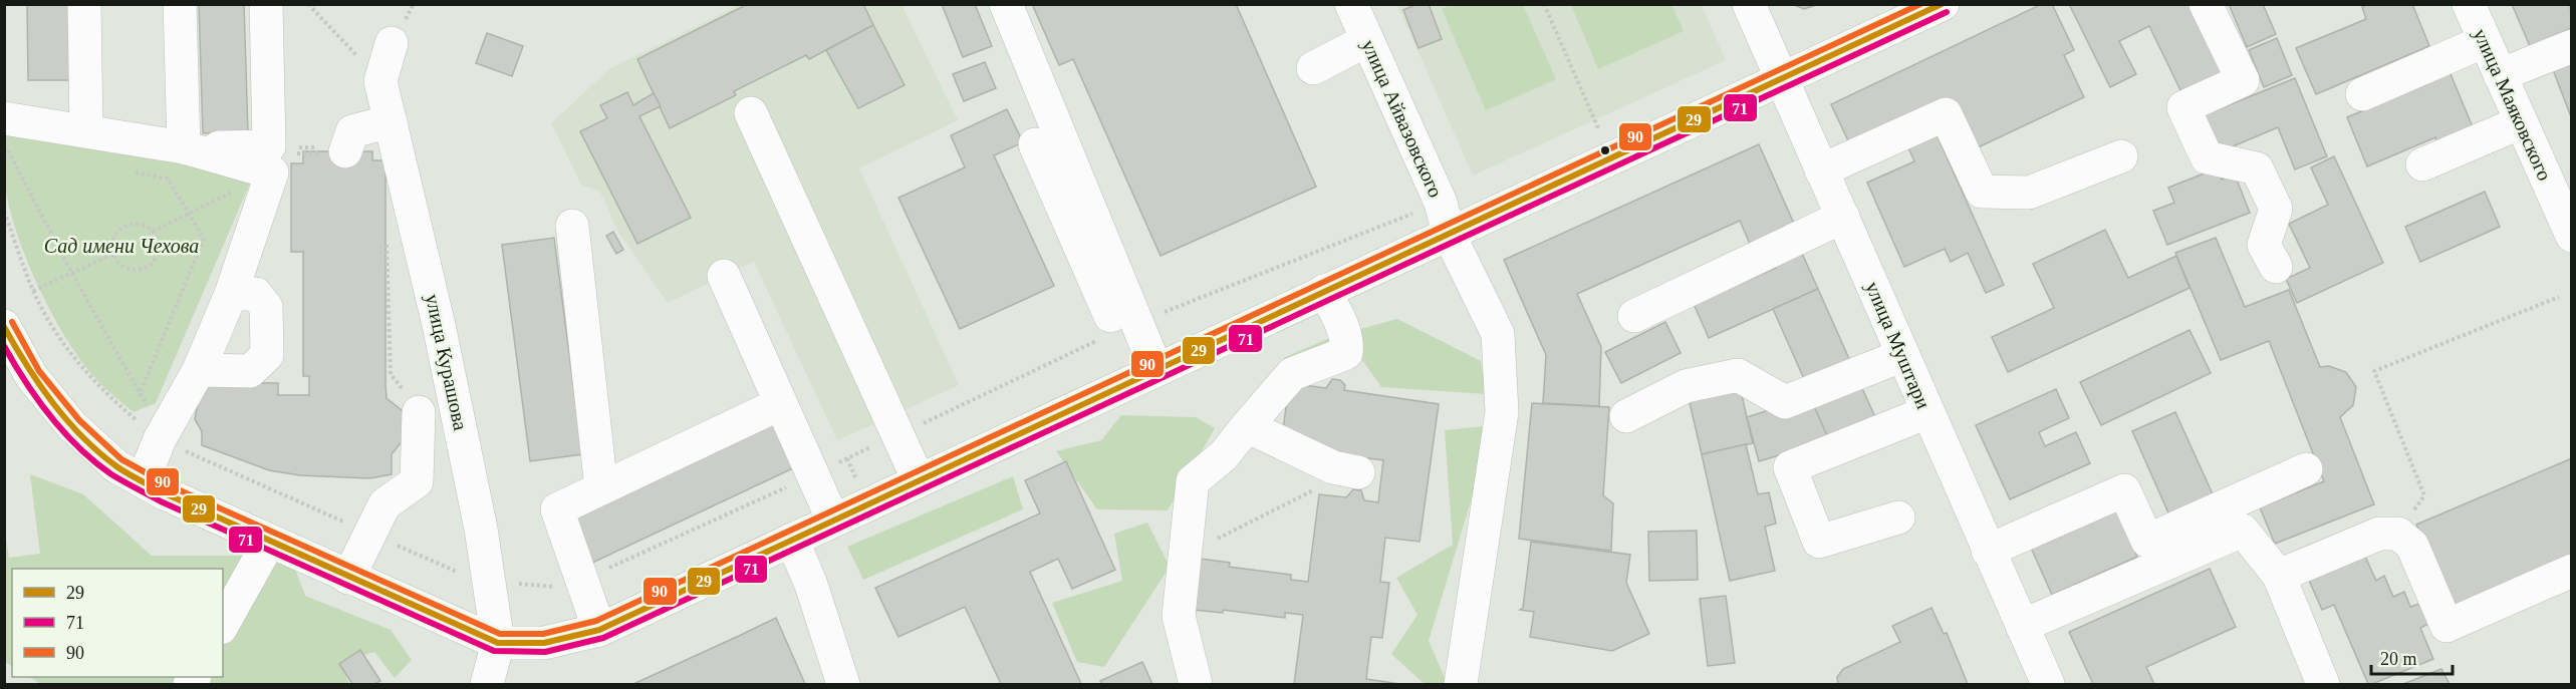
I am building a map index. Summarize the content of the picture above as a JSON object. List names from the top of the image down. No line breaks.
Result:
{"streets":{"main road":["улица Маяковского","улица Айвазовского","улица Муштари","улица Курашова"]},"parks":["Сад имени Чехова"],"lines":["transit line 29","transit line 90","transit line 71"],"legend":["29","71","90"],"scale_bar":"20 m"}
